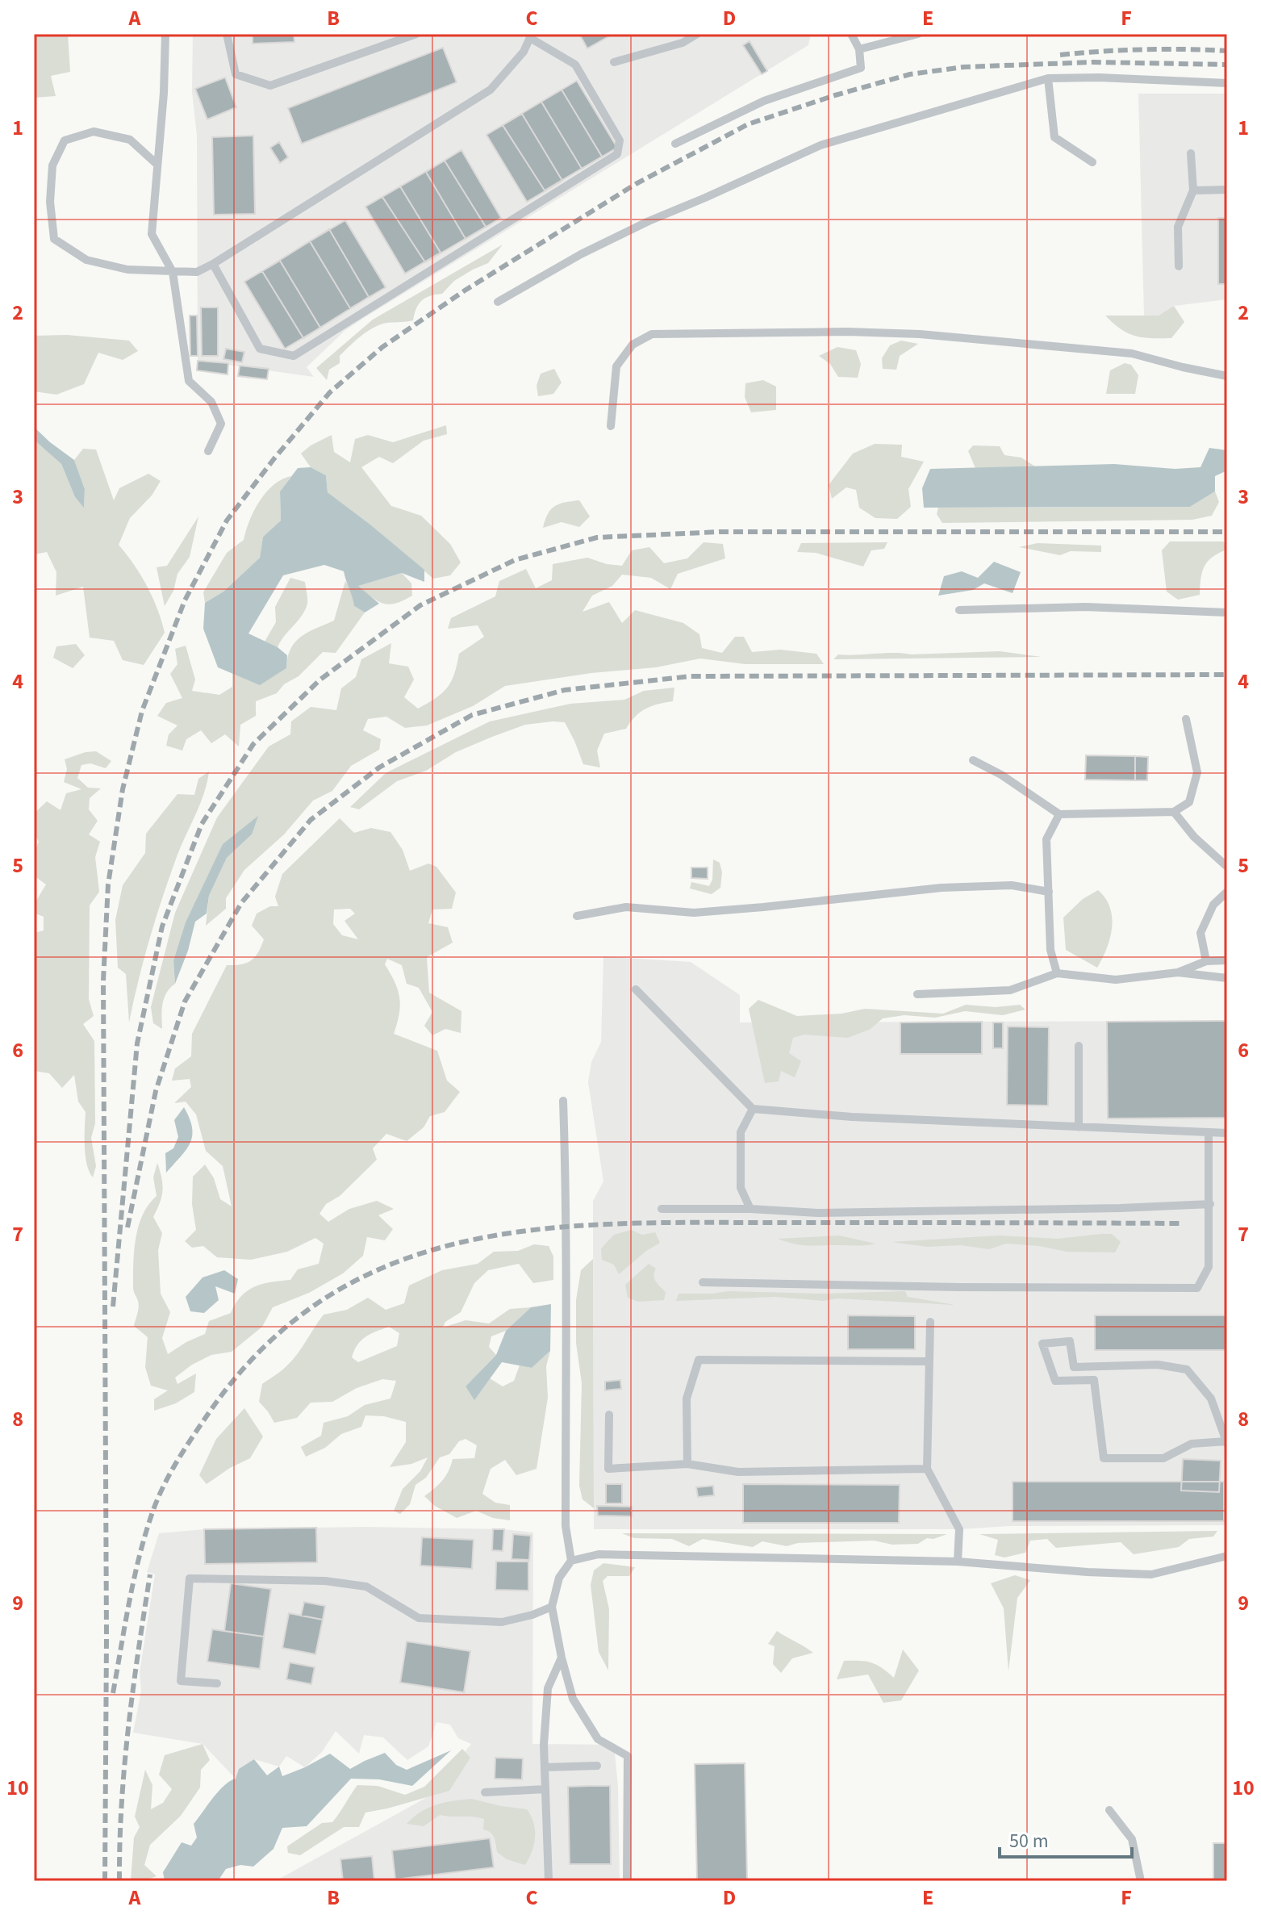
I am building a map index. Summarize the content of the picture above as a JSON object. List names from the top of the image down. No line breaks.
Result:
{"scale_bar":"50 m","grid":{"columns":["A","B","C","D","E","F"],"rows":["1","2","3","4","5","6","7","8","9","10"]}}
